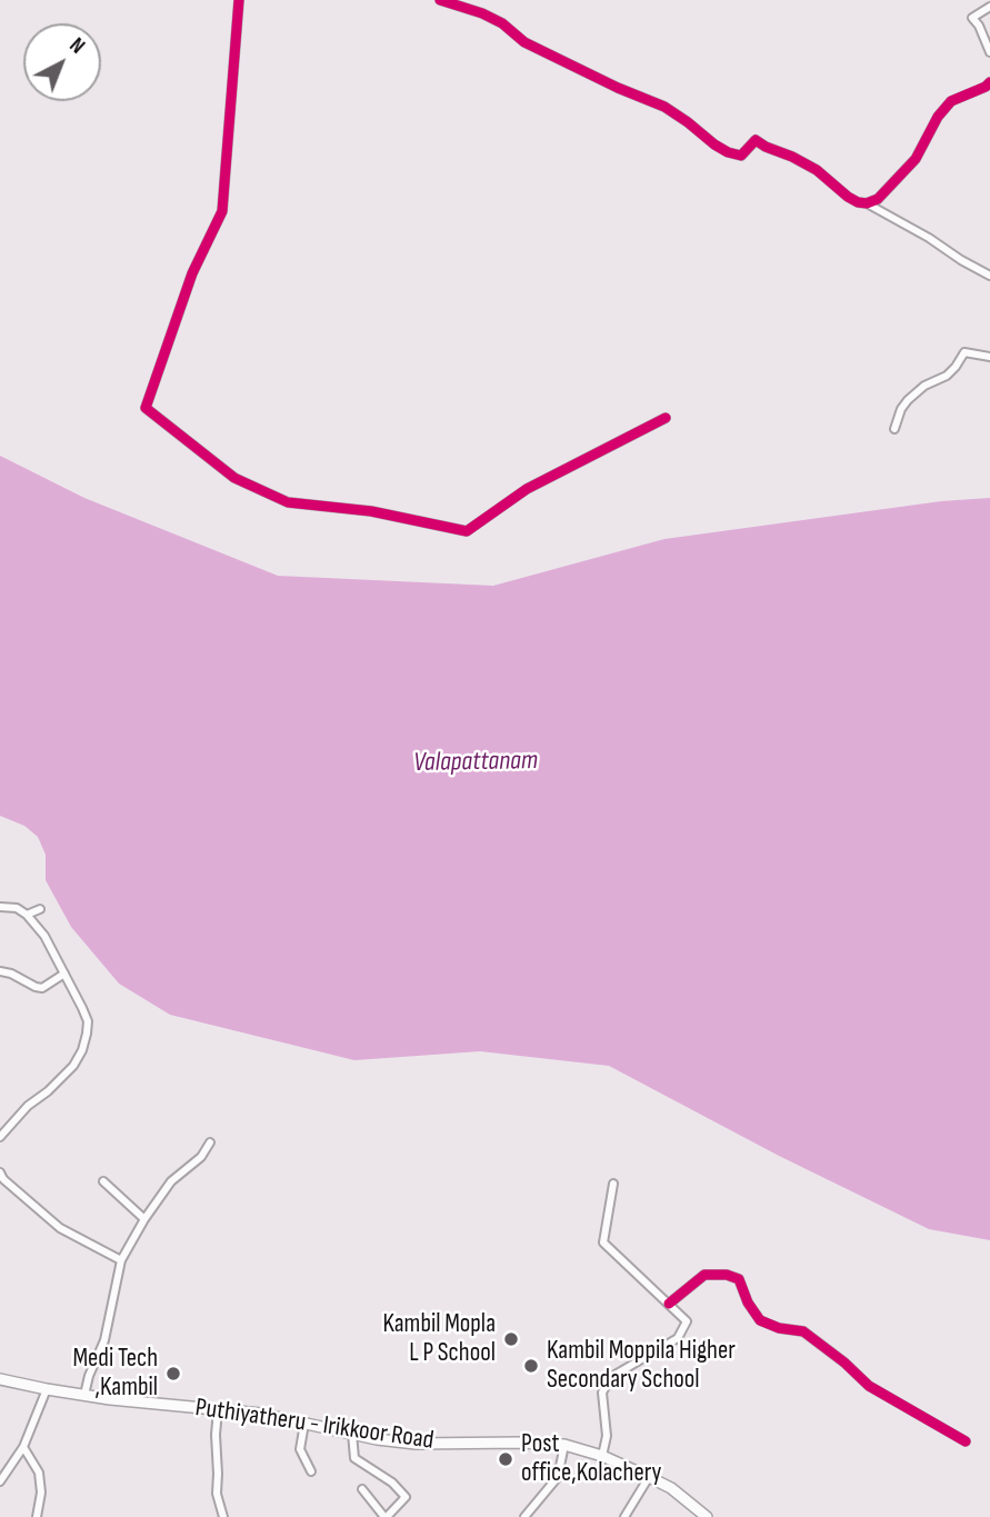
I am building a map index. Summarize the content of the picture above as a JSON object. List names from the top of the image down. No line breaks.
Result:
{"streets":{"main road":["Puthiyatheru - Irikkoor Road"]},"water":["Valapattanam"],"places":["Kambil Mopla L P School","Kambil Moppila Higher Secondary School","Medi Tech ,Kambil","Post office,Kolachery"],"north":"top right"}
